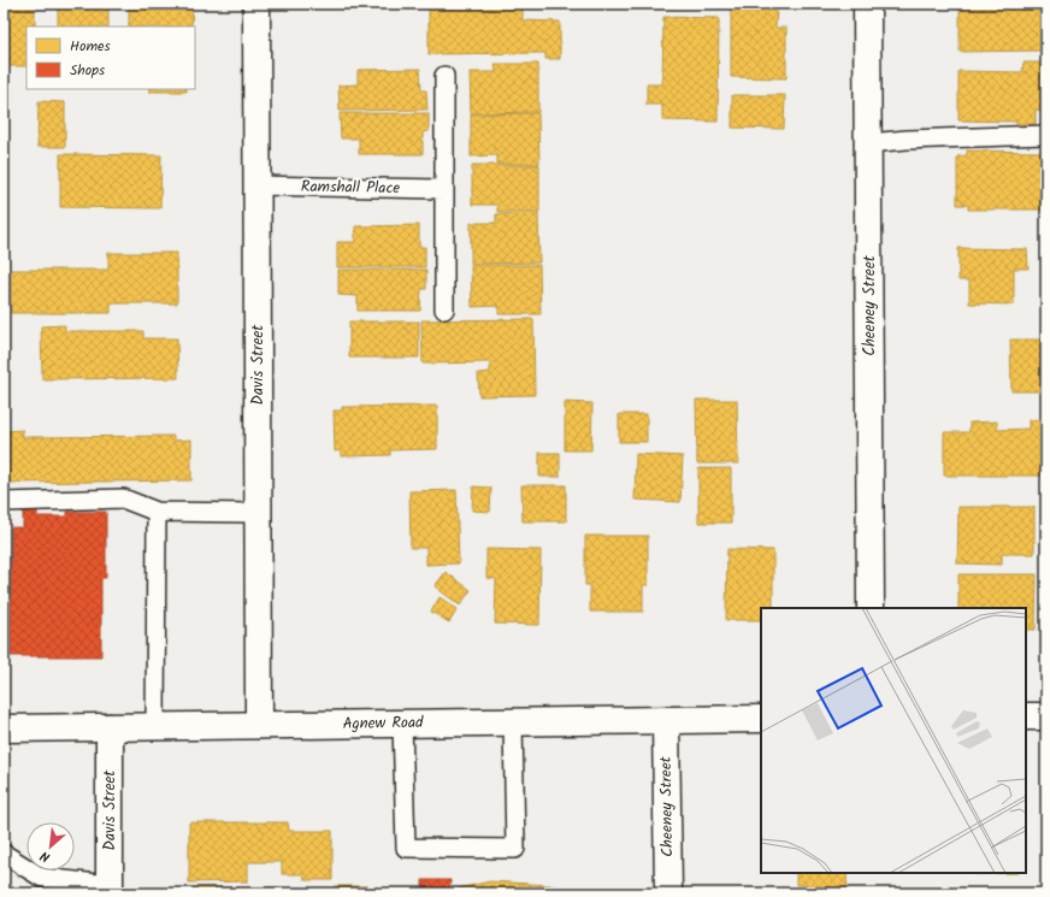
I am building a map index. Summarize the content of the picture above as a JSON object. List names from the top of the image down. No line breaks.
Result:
{"streets":{"street":["Cheeney Street","Davis Street","Agnew Road"],"lane":["Ramshall Place"]},"crossings":[["Ramshall Place","Davis Street"],["Cheeney Street","Agnew Road"],["Davis Street","Agnew Road"]],"legend":["Homes","Shops"],"north":"bottom left"}
